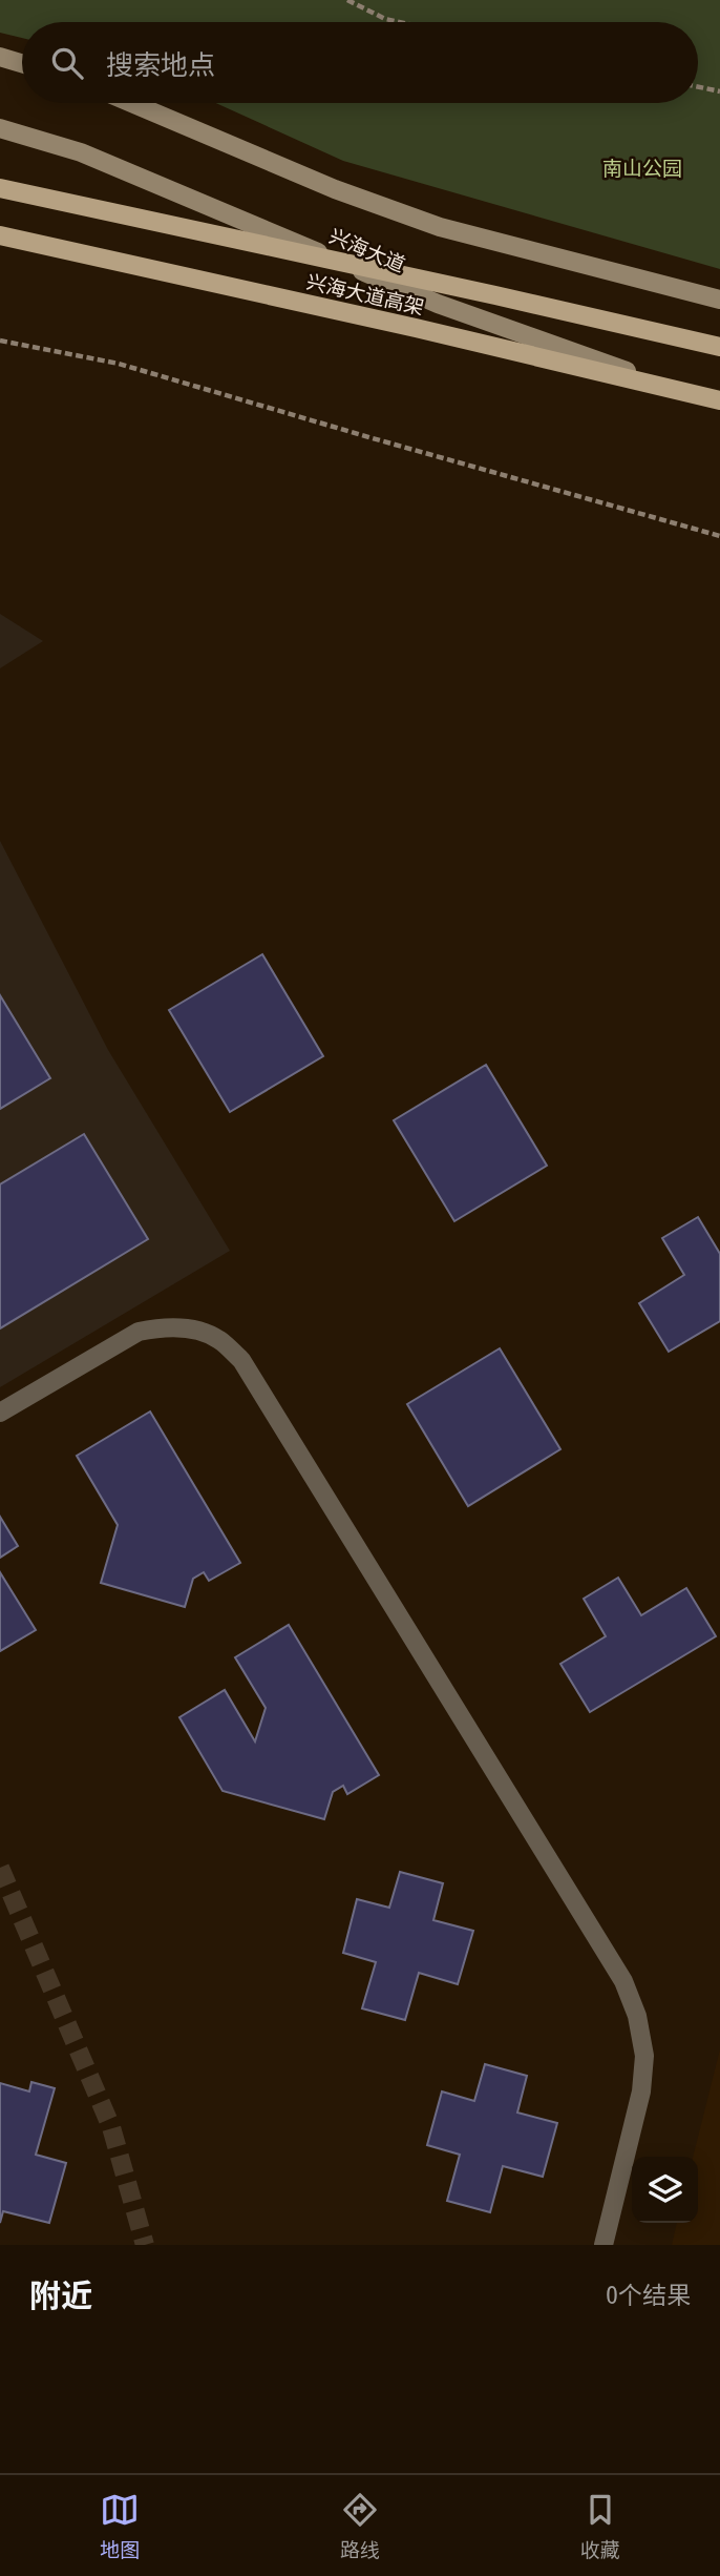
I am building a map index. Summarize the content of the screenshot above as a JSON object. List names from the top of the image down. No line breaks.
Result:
{"streets":{"main road":["兴海大道高架"],"street":["兴海大道"]},"crossings":[["兴海大道","兴海大道高架"]],"parks":["南山公园"],"page":{"search":"搜索地点","heading":["附近","0个结果"],"nav":["地图","路线","收藏"]}}
